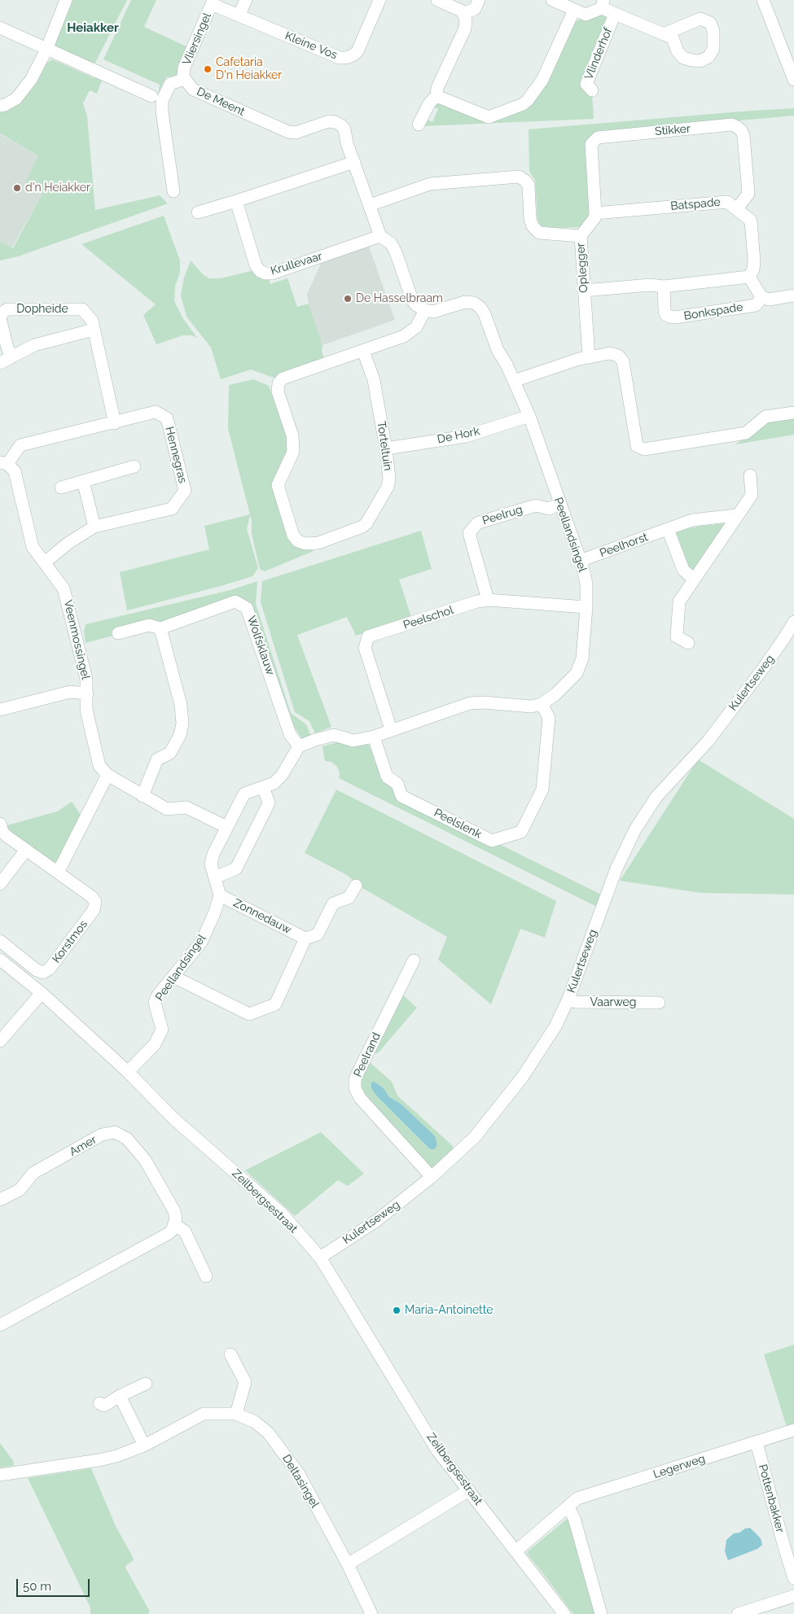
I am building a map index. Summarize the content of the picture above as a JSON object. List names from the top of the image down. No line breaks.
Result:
{"streets":{"street":["Vliersingel","Kleine Vos","Vlinderhof","De Meent","Stikker","Batspade","Krullevaar","Oplegger","Dopheide","Bonkspade","De Hork","Torteltuin","Hennegras","Peelrug","Peellandsingel","Peelhorst","Peelschol","Veenmossingel","Wolfsklauw","Kulertseweg","Peelslenk","Zonnedauw","Korstmos","Vaarweg","Peelrand","Amer","Zeilbergsestraat","Legerweg","Deltasingel","Pottenbakker"]},"crossings":[["Vliersingel","Kleine Vos"],["Vliersingel","De Meent"],["Stikker","Batspade"],["Dopheide","Hennegras"],["De Hork","Torteltuin"],["De Hork","Peellandsingel"],["Torteltuin","Peellandsingel"],["Hennegras","Veenmossingel"],["Peelrug","Peellandsingel"],["Peelrug","Peelschol"],["Peellandsingel","Peelhorst"],["Peellandsingel","Peelschol"],["Peellandsingel","Peelslenk"],["Peellandsingel","Zonnedauw"],["Peellandsingel","Zeilbergsestraat"],["Kulertseweg","Vaarweg"],["Kulertseweg","Peelrand"],["Kulertseweg","Zeilbergsestraat"],["Legerweg","Pottenbakker"]],"districts":["Heiakker"],"places":["Cafetaria D'n Heiakker","d'n Heiakker","De Hasselbraam","Maria-Antoinette"],"scale_bar":"50 m"}
